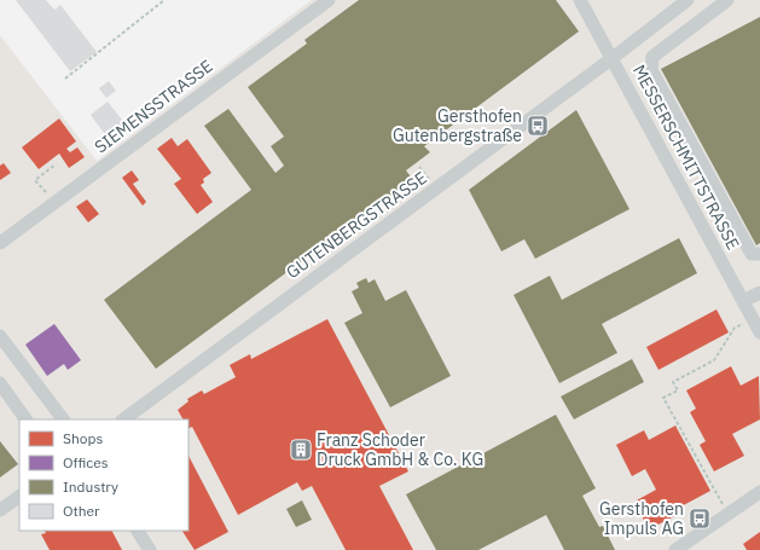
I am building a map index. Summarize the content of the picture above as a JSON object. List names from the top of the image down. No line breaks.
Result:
{"streets":{"street":["SIEMENSSTRASSE","MESSERSCHMITTSTRASSE","GUTENBERGSTRASSE"]},"crossings":[["MESSERSCHMITTSTRASSE","GUTENBERGSTRASSE"]],"places":{"bus stop":["Gersthofen Gutenbergstraße","Gersthofen Impuls AG"],"building":["Franz Schoder Druck GmbH & Co. KG"]},"legend":["Shops","Offices","Industry","Other"]}
